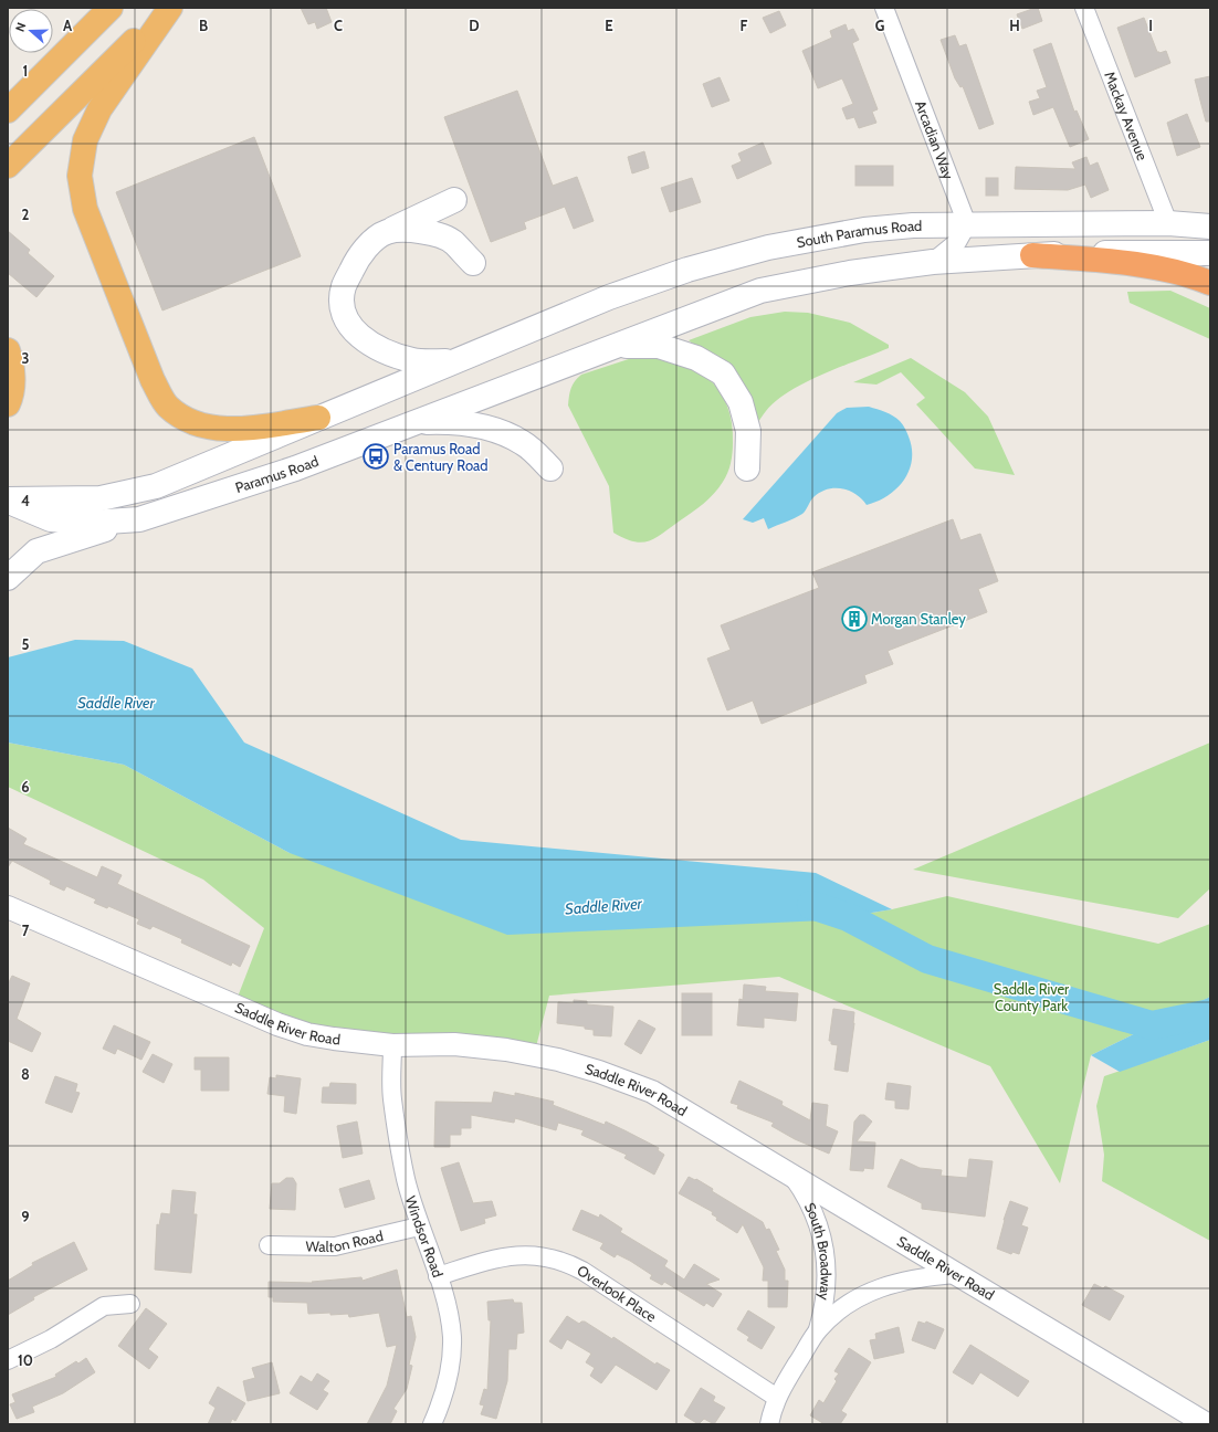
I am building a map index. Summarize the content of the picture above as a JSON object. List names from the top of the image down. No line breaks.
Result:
{"streets":{"main road":["South Paramus Road","Paramus Road"],"street":["Mackay Avenue","Arcadian Way","Saddle River Road","Windsor Road","Walton Road","South Broadway","Overlook Place"]},"crossings":[["Mackay Avenue","South Paramus Road"],["Arcadian Way","South Paramus Road"],["South Paramus Road","Paramus Road"],["Saddle River Road","Windsor Road"],["Saddle River Road","South Broadway"],["Windsor Road","Walton Road"],["Windsor Road","Overlook Place"],["South Broadway","Overlook Place"]],"water":["Saddle River"],"parks":["Saddle River County Park"],"places":{"bus stop":["Paramus Road & Century Road"],"building":["Morgan Stanley"]},"north":"left","grid":{"columns":["A","B","C","D","E","F","G","H","I"],"rows":["1","2","3","4","5","6","7","8","9","10"]}}
